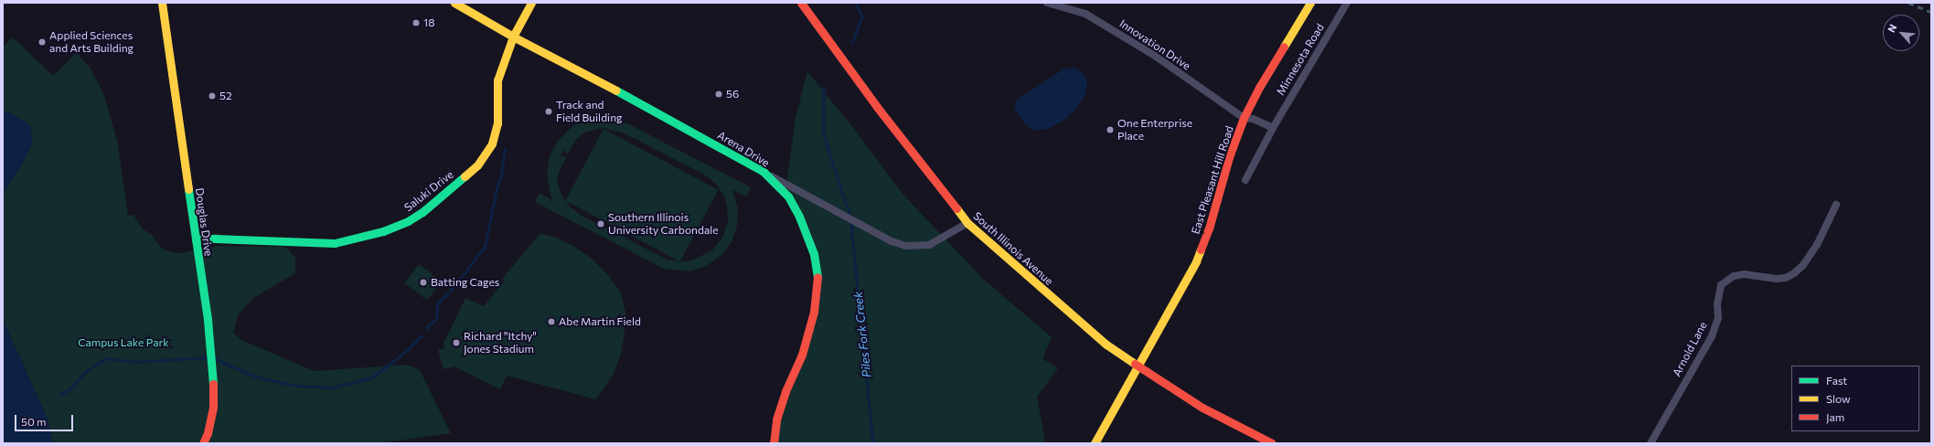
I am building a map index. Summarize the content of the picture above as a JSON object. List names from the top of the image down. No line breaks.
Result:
{"streets":{"main road":["Arena Drive","East Pleasant Hill Road","Saluki Drive","Douglas Drive","South Illinois Avenue"],"street":["Innovation Drive","Minnesota Road","Arnold Lane"]},"crossings":[["Innovation Drive","East Pleasant Hill Road"],["Arena Drive","Saluki Drive"],["East Pleasant Hill Road","South Illinois Avenue"],["Saluki Drive","Douglas Drive"]],"water":["Piles Fork Creek"],"parks":["Campus Lake Park"],"places":["18","Applied Sciences and Arts Building","56","52","Track and Field Building","One Enterprise Place","Southern Illinois University Carbondale","Batting Cages","Abe Martin Field","Richard \"Itchy\" Jones Stadium"],"legend":["Fast","Slow","Jam"],"scale_bar":"50 m","north":"top left"}
